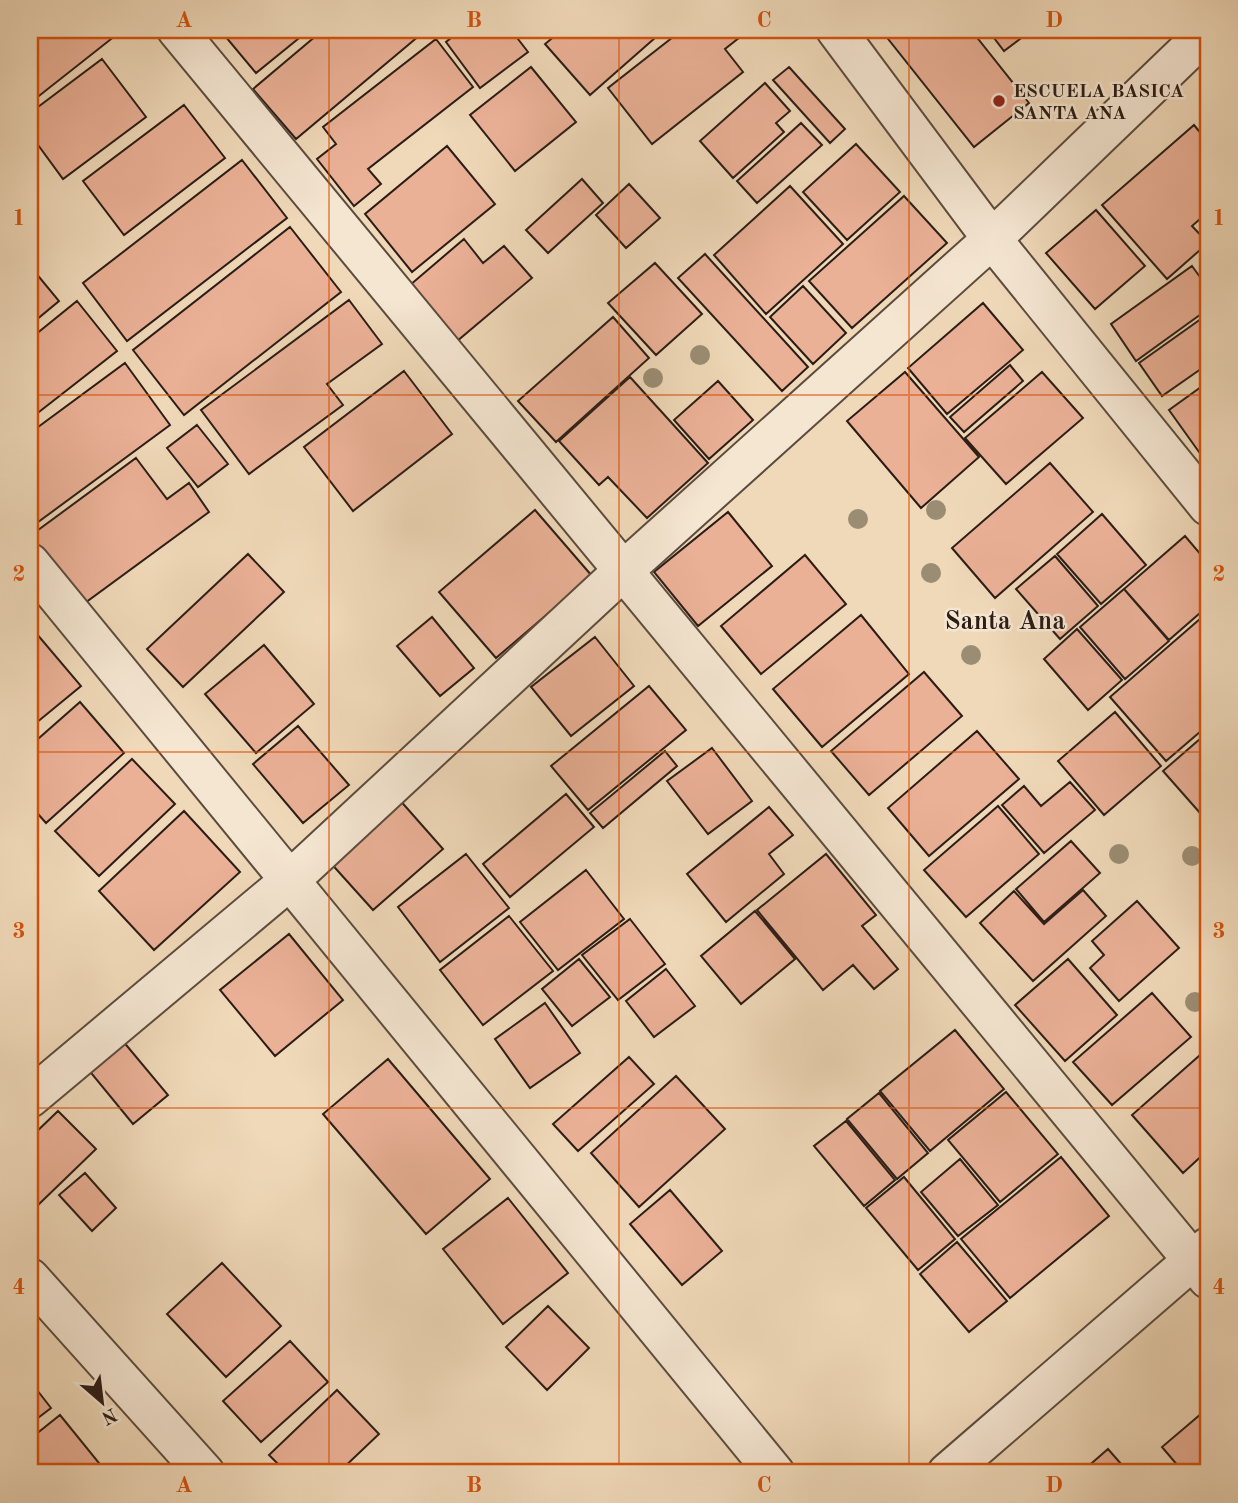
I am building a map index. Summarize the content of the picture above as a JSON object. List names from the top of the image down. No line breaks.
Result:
{"districts":["Santa Ana"],"places":["ESCUELA BASICA SANTA ANA"],"north":"bottom right","grid":{"columns":["A","B","C","D"],"rows":["1","2","3","4"]}}
